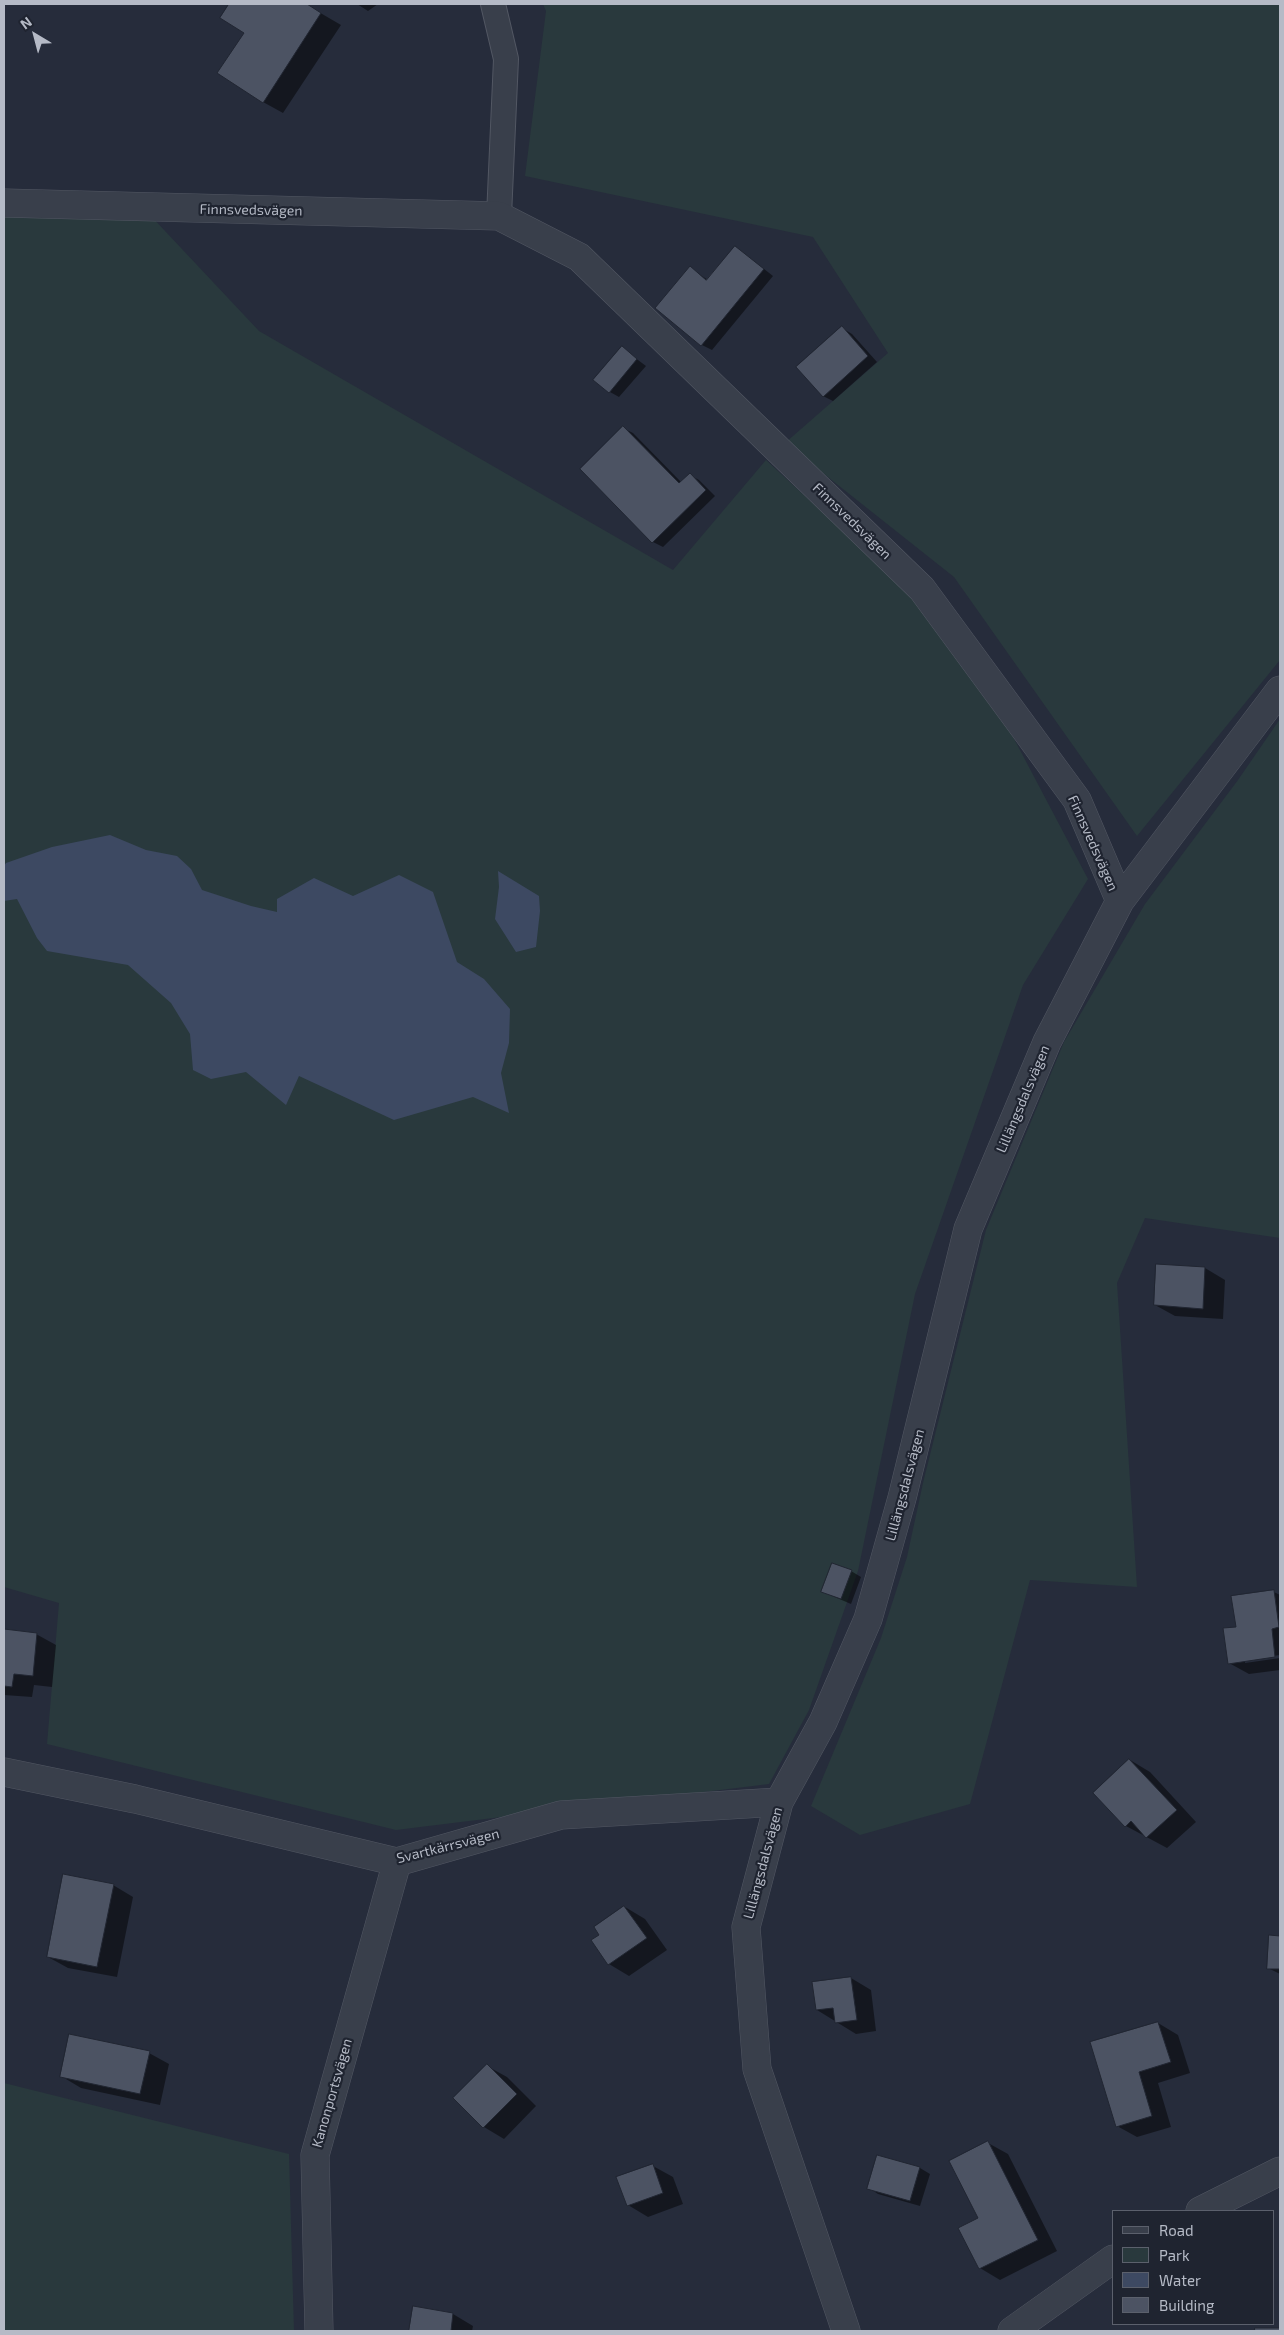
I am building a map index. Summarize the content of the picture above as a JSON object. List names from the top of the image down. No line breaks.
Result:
{"streets":{"street":["Finnsvedsvägen","Lillängsdalsvägen","Svartkärrsvägen","Kanonportsvägen"]},"crossings":[["Finnsvedsvägen","Lillängsdalsvägen"],["Lillängsdalsvägen","Svartkärrsvägen"],["Svartkärrsvägen","Kanonportsvägen"]],"legend":["Road","Park","Water","Building"],"north":"top left"}
